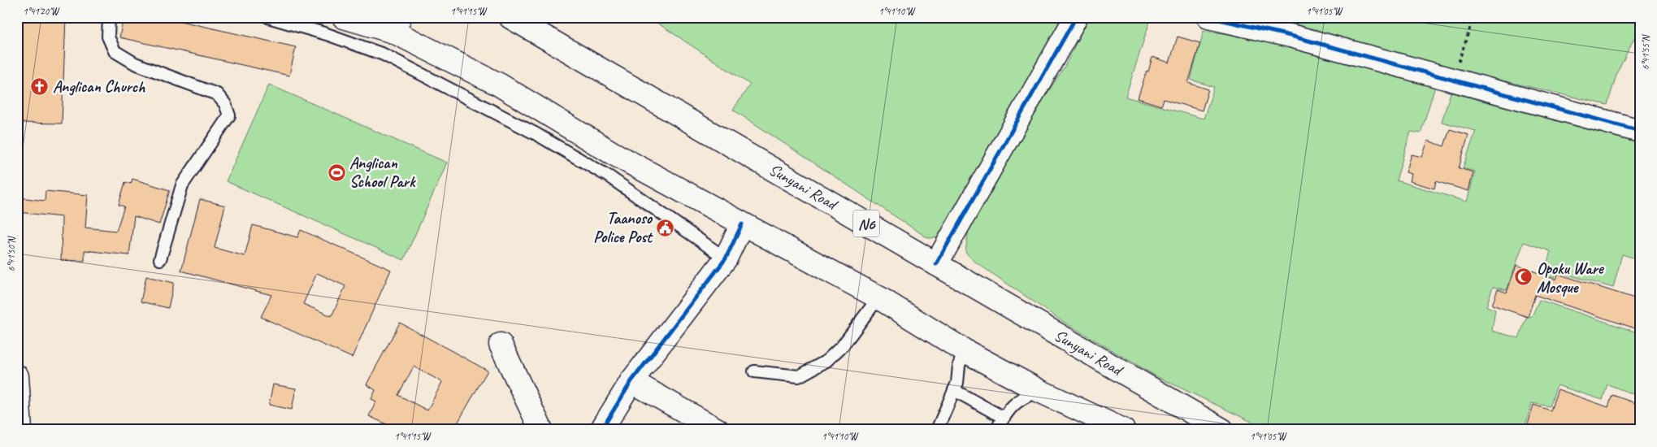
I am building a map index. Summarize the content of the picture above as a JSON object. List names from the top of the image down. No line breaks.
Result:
{"streets":{"main road":["Sunyani Road","N6"]},"places":{"church":["Anglican Church"],"sports":["Anglican School Park"],"public building":["Taanoso Police Post"],"mosque":["Opoku Ware Mosque"]},"coordinates":["1°41'20\"W","1°41'15\"W","1°41'10\"W","1°41'05\"W","6°41'55\"N","6°41'50\"N"]}
